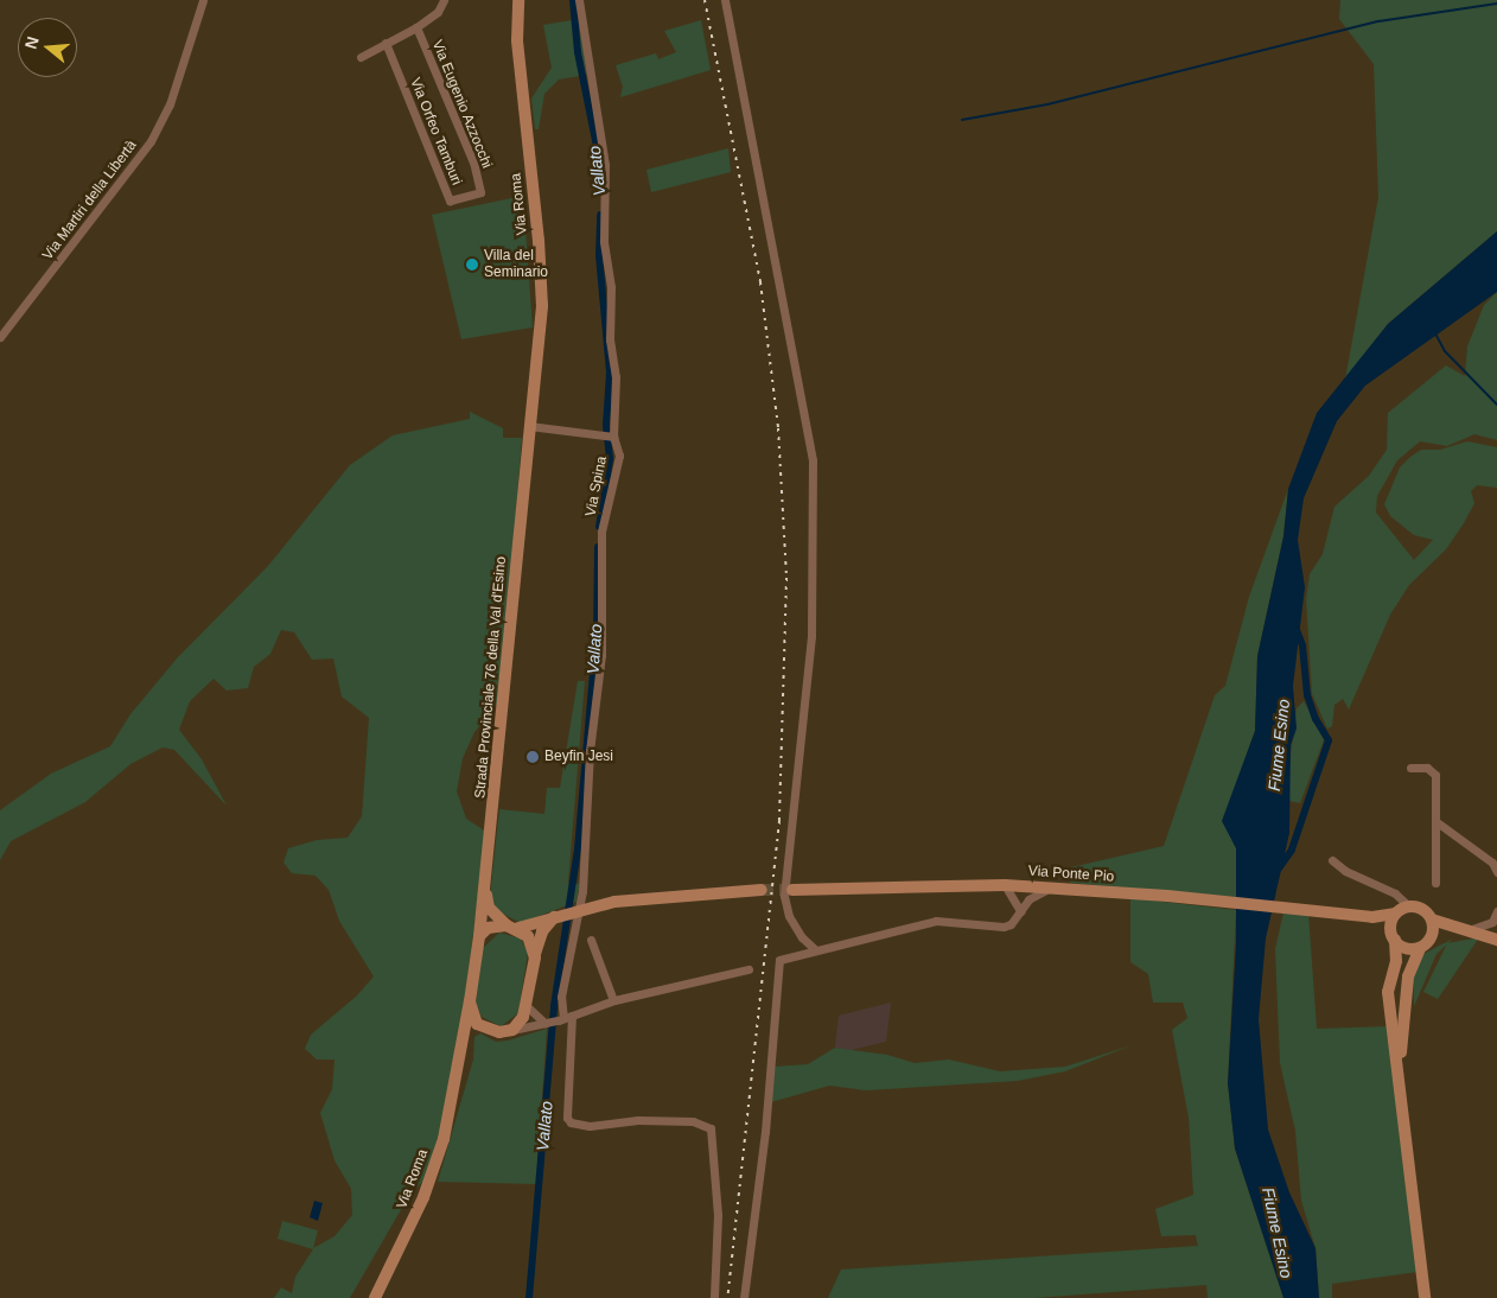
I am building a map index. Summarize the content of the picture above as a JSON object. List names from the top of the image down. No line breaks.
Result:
{"streets":{"main road":["Via Roma","Strada Provinciale 76 della Val d'Esino","Via Ponte Pio"],"street":["Via Eugenio Azzocchi","Via Orfeo Tamburi","Via Martiri della Libertà","Via Spina"]},"crossings":[["Via Eugenio Azzocchi","Via Orfeo Tamburi"],["Via Roma","Strada Provinciale 76 della Val d'Esino"]],"water":["Vallato","Fiume Esino"],"places":["Villa del Seminario","Beyfin Jesi"],"north":"left"}
